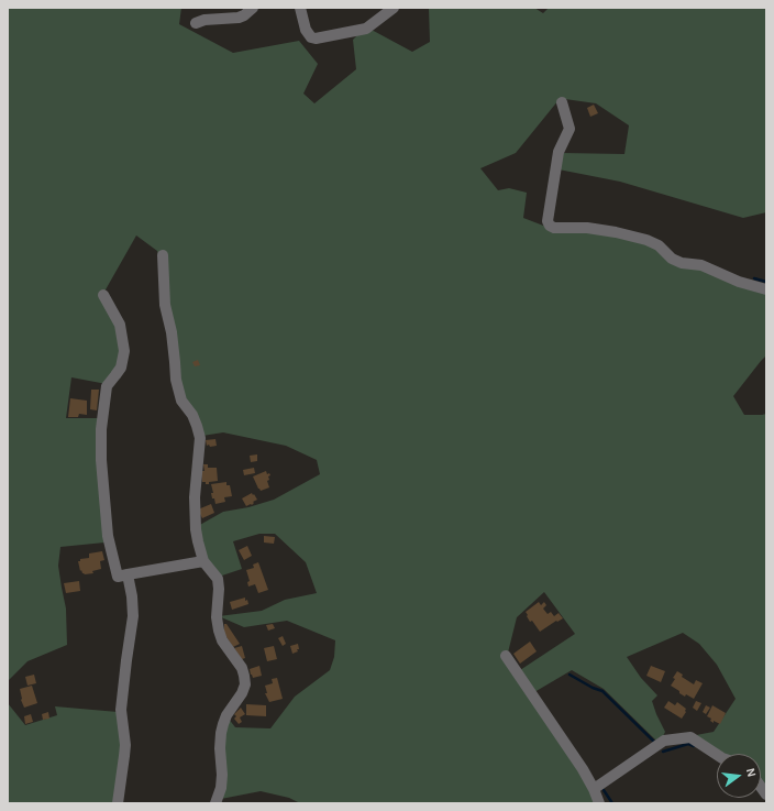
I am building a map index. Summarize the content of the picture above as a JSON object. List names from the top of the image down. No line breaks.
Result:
{"north":"right"}
